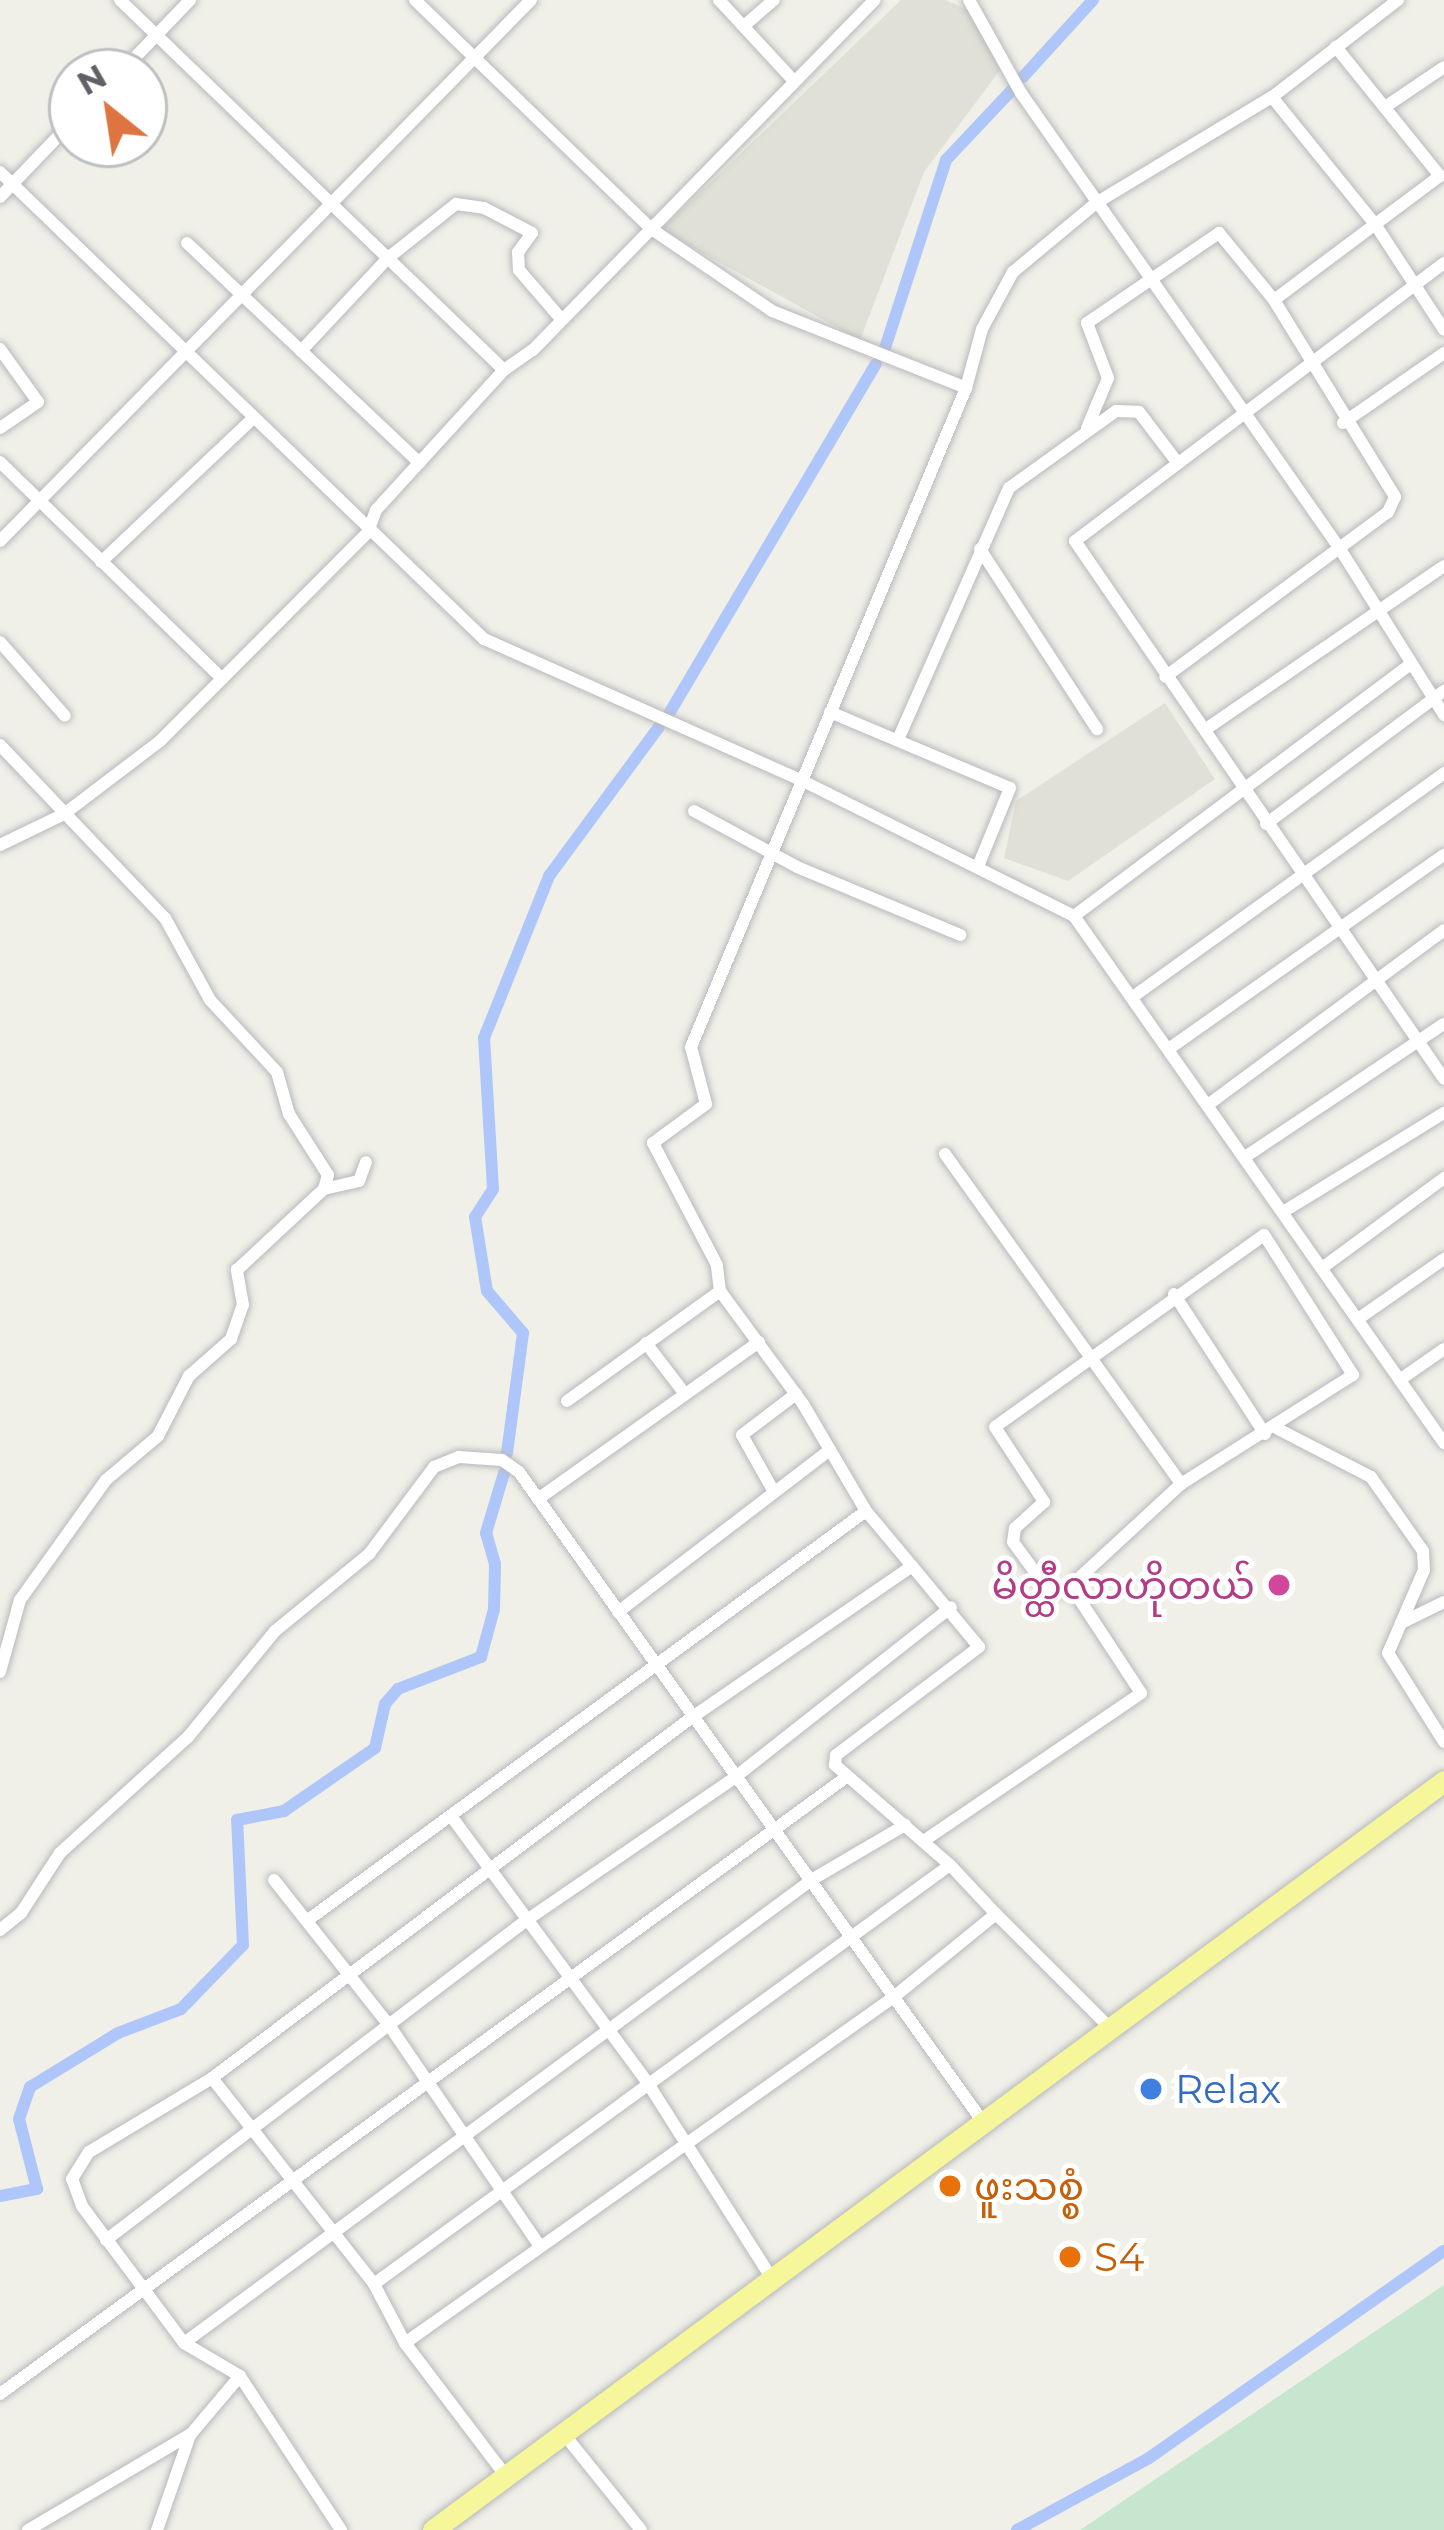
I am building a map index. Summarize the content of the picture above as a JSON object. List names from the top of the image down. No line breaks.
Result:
{"places":["မိတ္ထီလာဟိုတယ်","Relax","ဖူးသစ္စံ","S4"],"north":"top left"}
